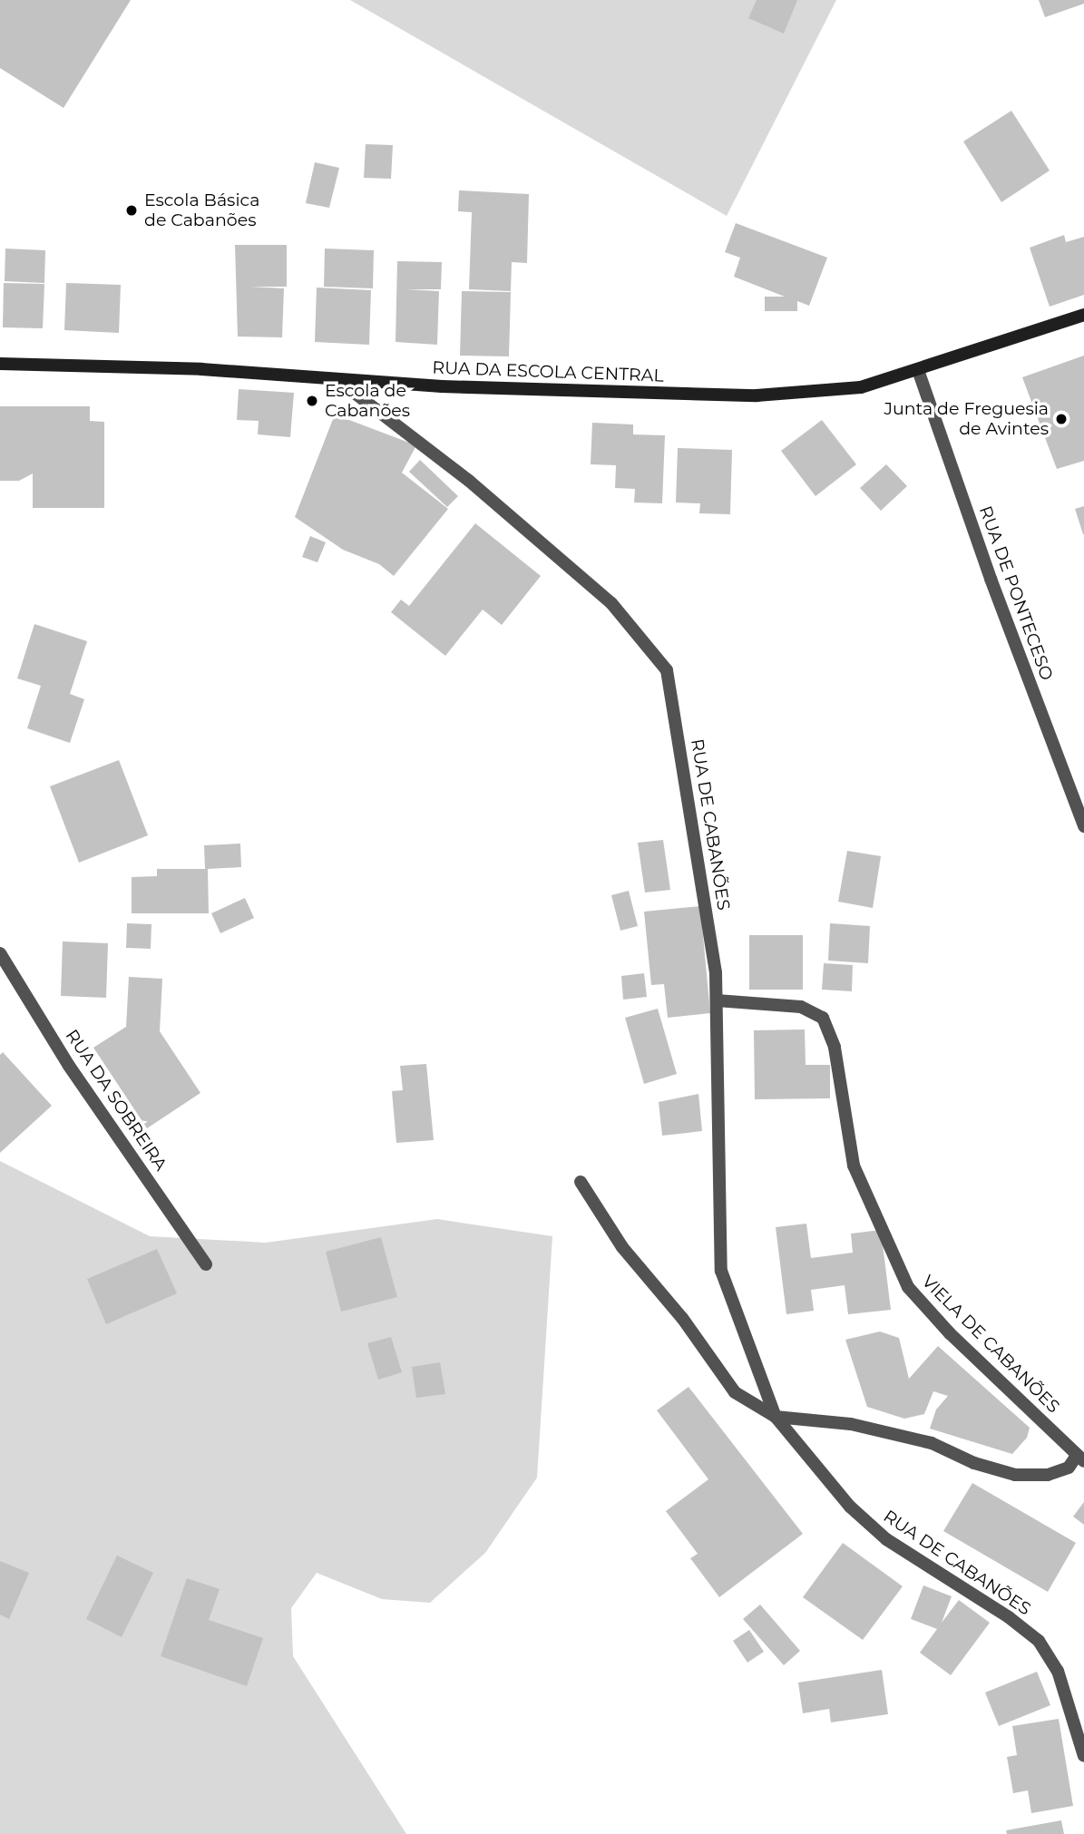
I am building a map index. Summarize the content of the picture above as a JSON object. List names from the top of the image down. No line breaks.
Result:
{"streets":{"street":["RUA DA ESCOLA CENTRAL","RUA DE PONTECESO","RUA DE CABANÕES","RUA DA SOBREIRA","VIELA DE CABANÕES"]},"crossings":[["RUA DA ESCOLA CENTRAL","RUA DE PONTECESO"],["RUA DA ESCOLA CENTRAL","RUA DE CABANÕES"],["RUA DE CABANÕES","VIELA DE CABANÕES"]],"places":["Escola Básica de Cabanões","Escola de Cabanões","Junta de Freguesia de Avintes"]}
